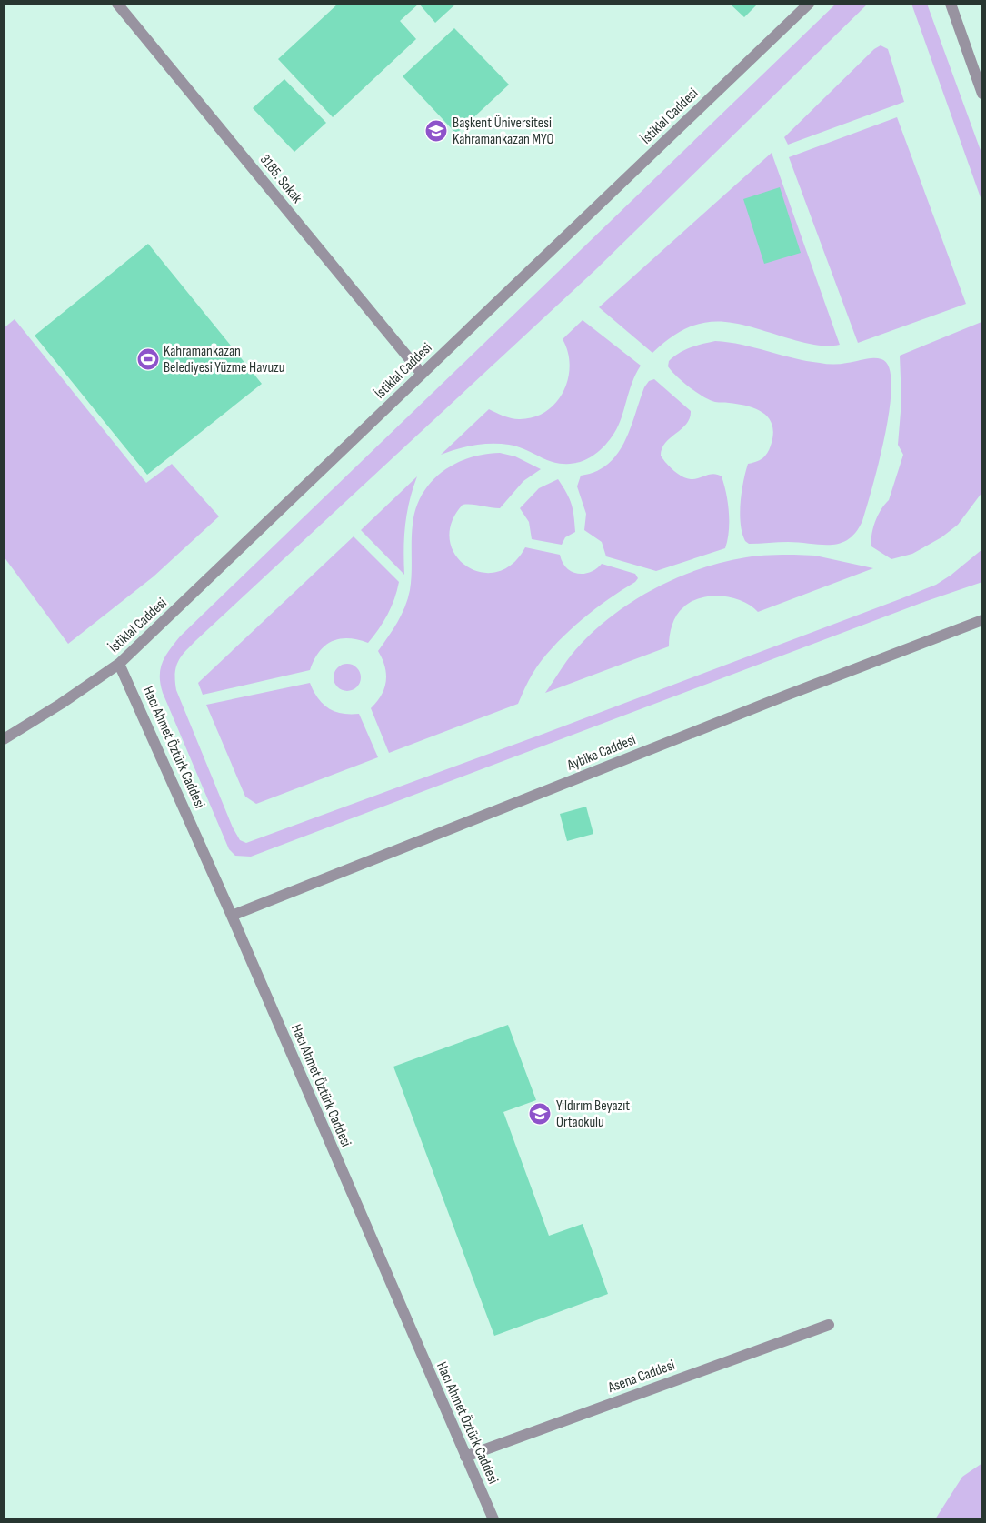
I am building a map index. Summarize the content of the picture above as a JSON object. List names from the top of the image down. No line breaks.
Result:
{"streets":{"street":["İstiklal Caddesi","3185. Sokak","Hacı Ahmet Öztürk Caddesi","Aybike Caddesi","Asena Caddesi"]},"crossings":[["İstiklal Caddesi","3185. Sokak"],["İstiklal Caddesi","Hacı Ahmet Öztürk Caddesi"],["Hacı Ahmet Öztürk Caddesi","Aybike Caddesi"],["Hacı Ahmet Öztürk Caddesi","Asena Caddesi"]],"places":{"school or university":["Başkent Üniversitesi Kahramankazan MYO","Yıldırım Beyazıt Ortaokulu"],"sports":["Kahramankazan Belediyesi Yüzme Havuzu"]}}
